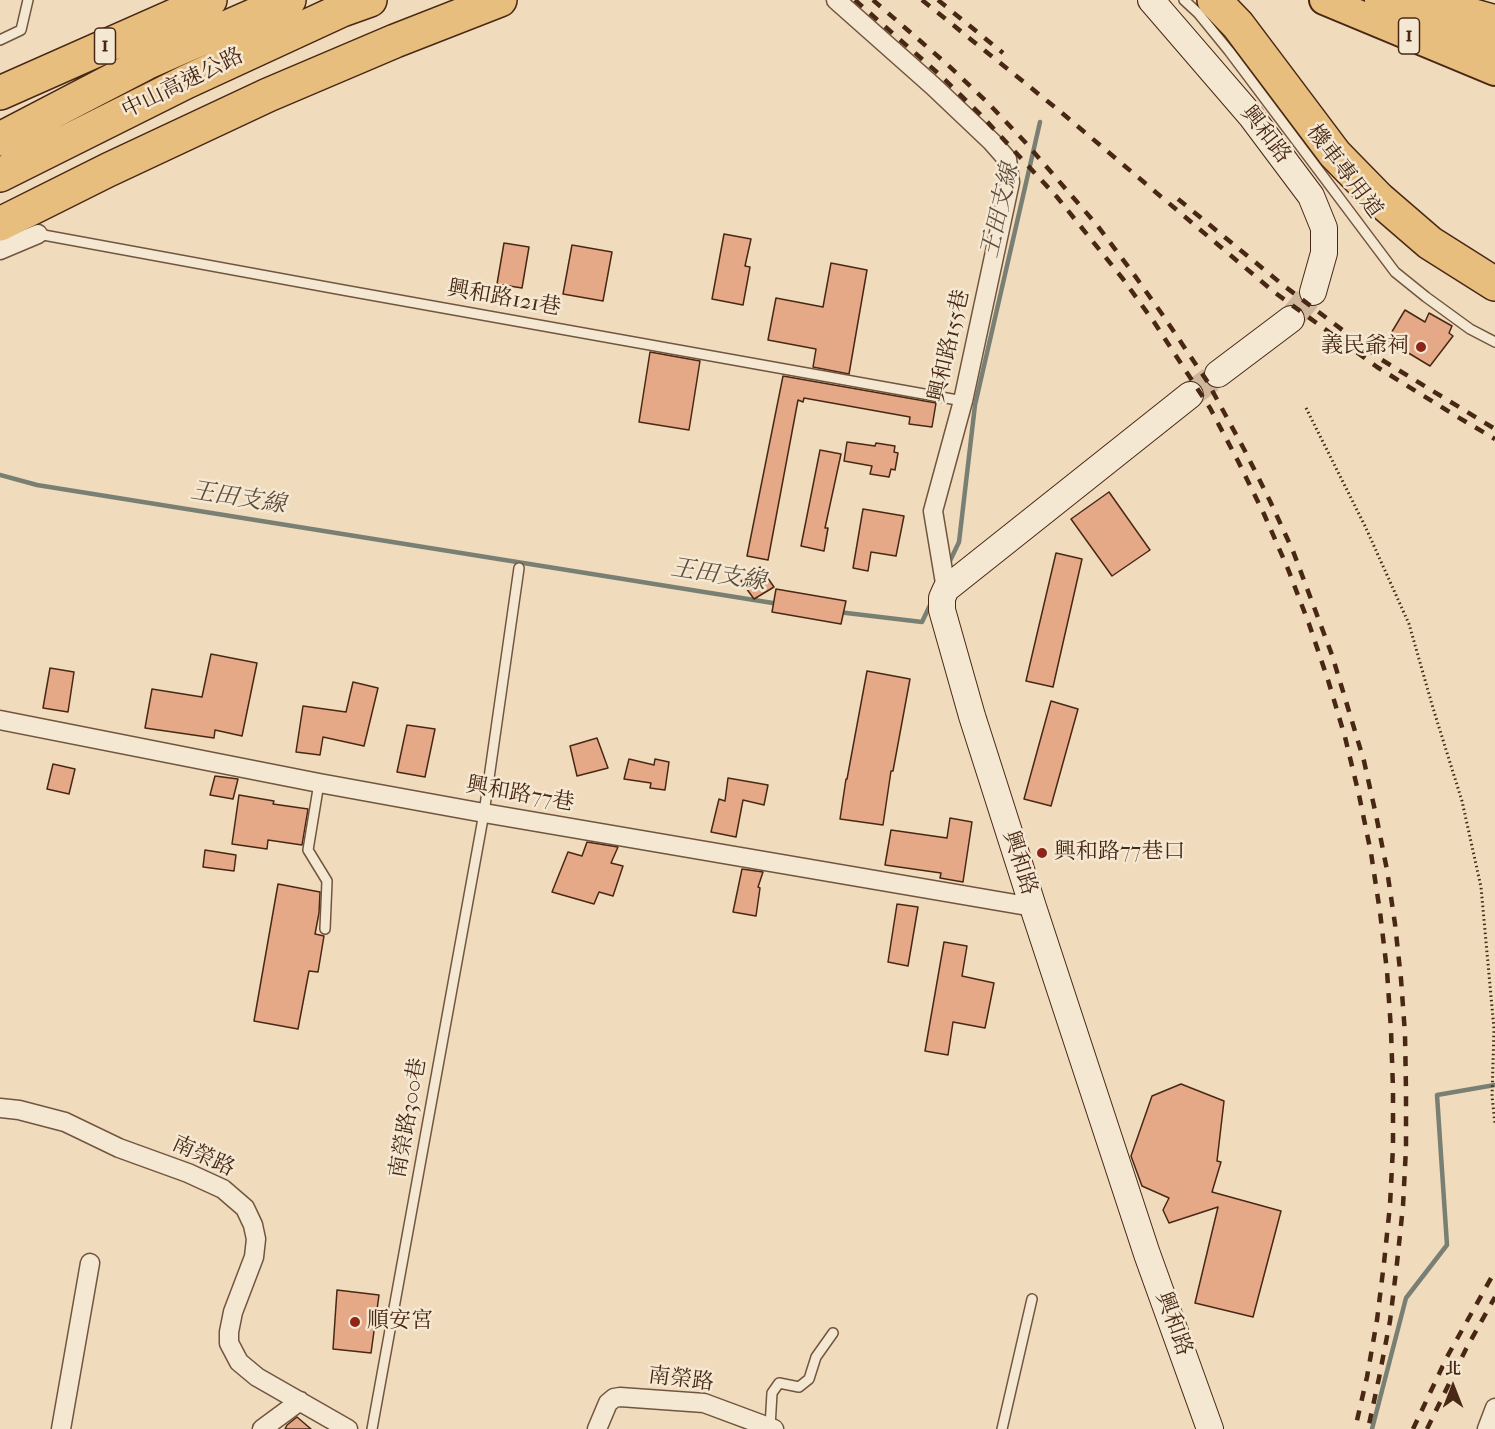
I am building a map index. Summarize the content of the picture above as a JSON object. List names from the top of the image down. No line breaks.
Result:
{"streets":{"highway":["1","中山高速公路"],"street":["興和路","興和路155巷","興和路77巷","南榮路"],"lane":["機車專用道","興和路121巷","南榮路300巷"]},"crossings":[["興和路","興和路155巷"],["興和路","興和路77巷"],["興和路121巷","興和路155巷"],["興和路77巷","南榮路300巷"]],"water":["王田支線"],"places":["義民爺祠","興和路77巷口","順安宮"],"north":"top"}
